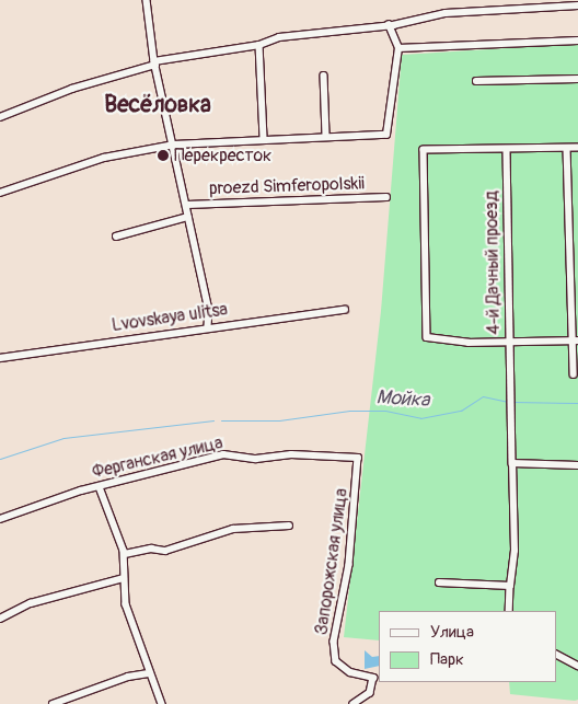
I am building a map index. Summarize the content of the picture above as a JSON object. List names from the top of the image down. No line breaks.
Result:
{"streets":{"street":["proezd Simferopolskii","4-й Дачный проезд","Lvovskaya ulitsa","Ферганская улица","Запорожская улица"]},"crossings":[["Ферганская улица","Запорожская улица"]],"districts":["Весёловка"],"water":["Мойка"],"places":["Перекресток"],"legend":["Улица","Парк"]}
